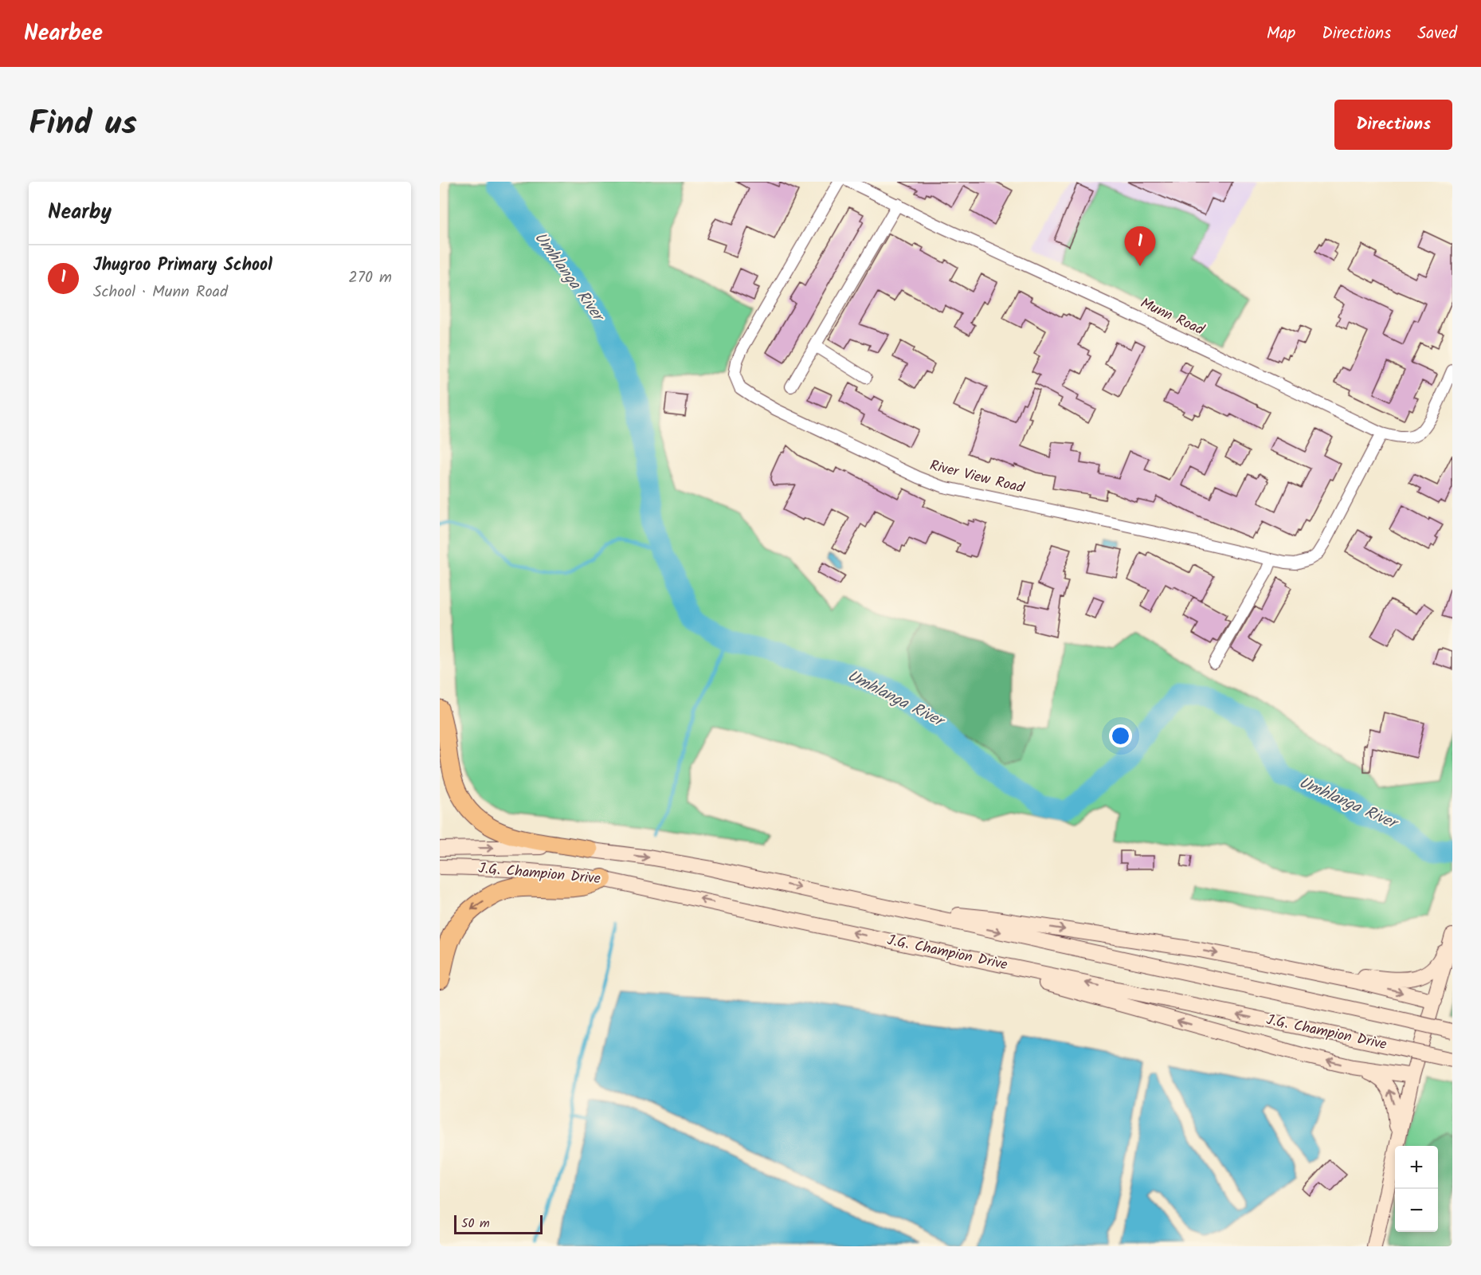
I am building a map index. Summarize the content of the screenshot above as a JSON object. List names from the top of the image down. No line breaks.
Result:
{"streets":{"street":["Munn Road","River View Road","J.G. Champion Drive"]},"crossings":[["Munn Road","River View Road"]],"water":["Umhlanga River"],"scale_bar":"50 m","page":{"header":"Nearbee","nav":["Map","Directions","Saved"],"title":"Find us","buttons":"Directions","heading":"Nearby","pins":"1","list":[{"mark":"1","name":"Jhugroo Primary School","note":"School · Munn Road","value":"270 m"}],"map_buttons":["+","−"],"scale":"50 m"}}
